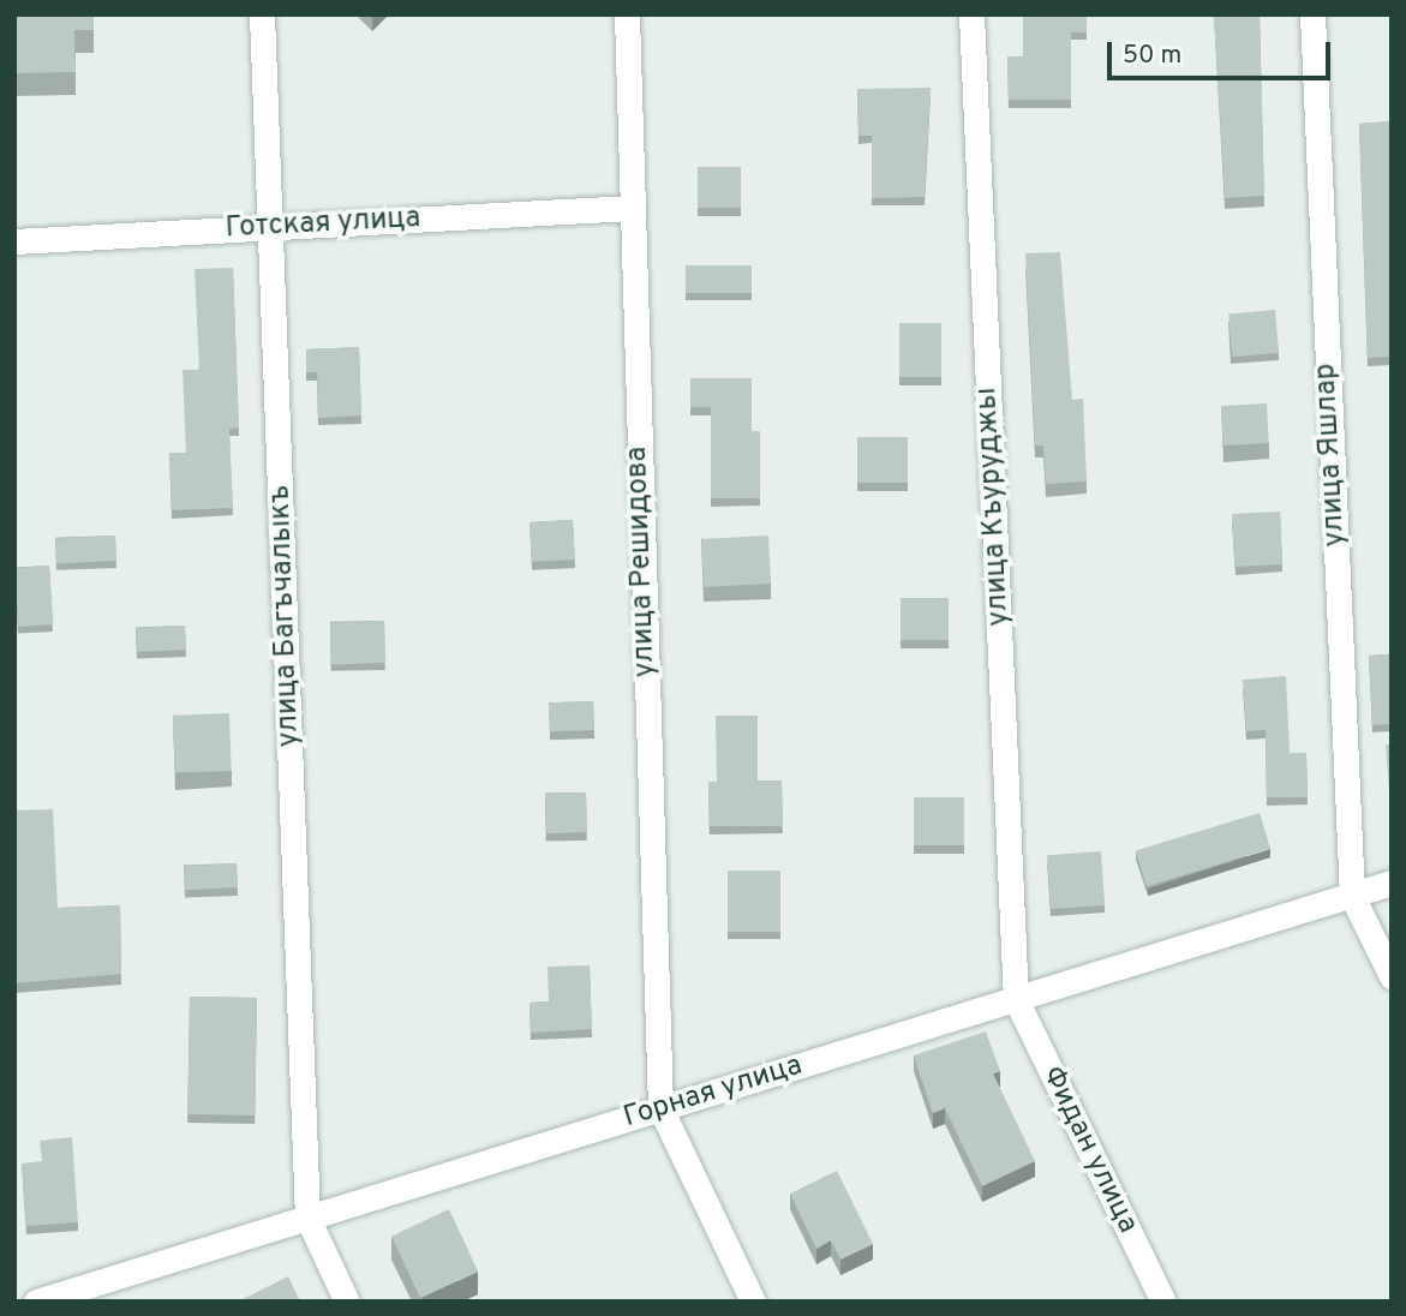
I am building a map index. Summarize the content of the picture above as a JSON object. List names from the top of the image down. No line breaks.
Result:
{"streets":{"street":["Готская улица","улица Яшлар","улица Къуруджы","улица Решидова","улица Багъчалыкъ","Горная улица","Фидан улица"]},"crossings":[["Готская улица","улица Решидова"],["Готская улица","улица Багъчалыкъ"],["улица Яшлар","Горная улица"],["улица Къуруджы","Горная улица"],["улица Къуруджы","Фидан улица"],["улица Решидова","Горная улица"],["улица Багъчалыкъ","Горная улица"],["Горная улица","Фидан улица"]],"scale_bar":"50 m"}
